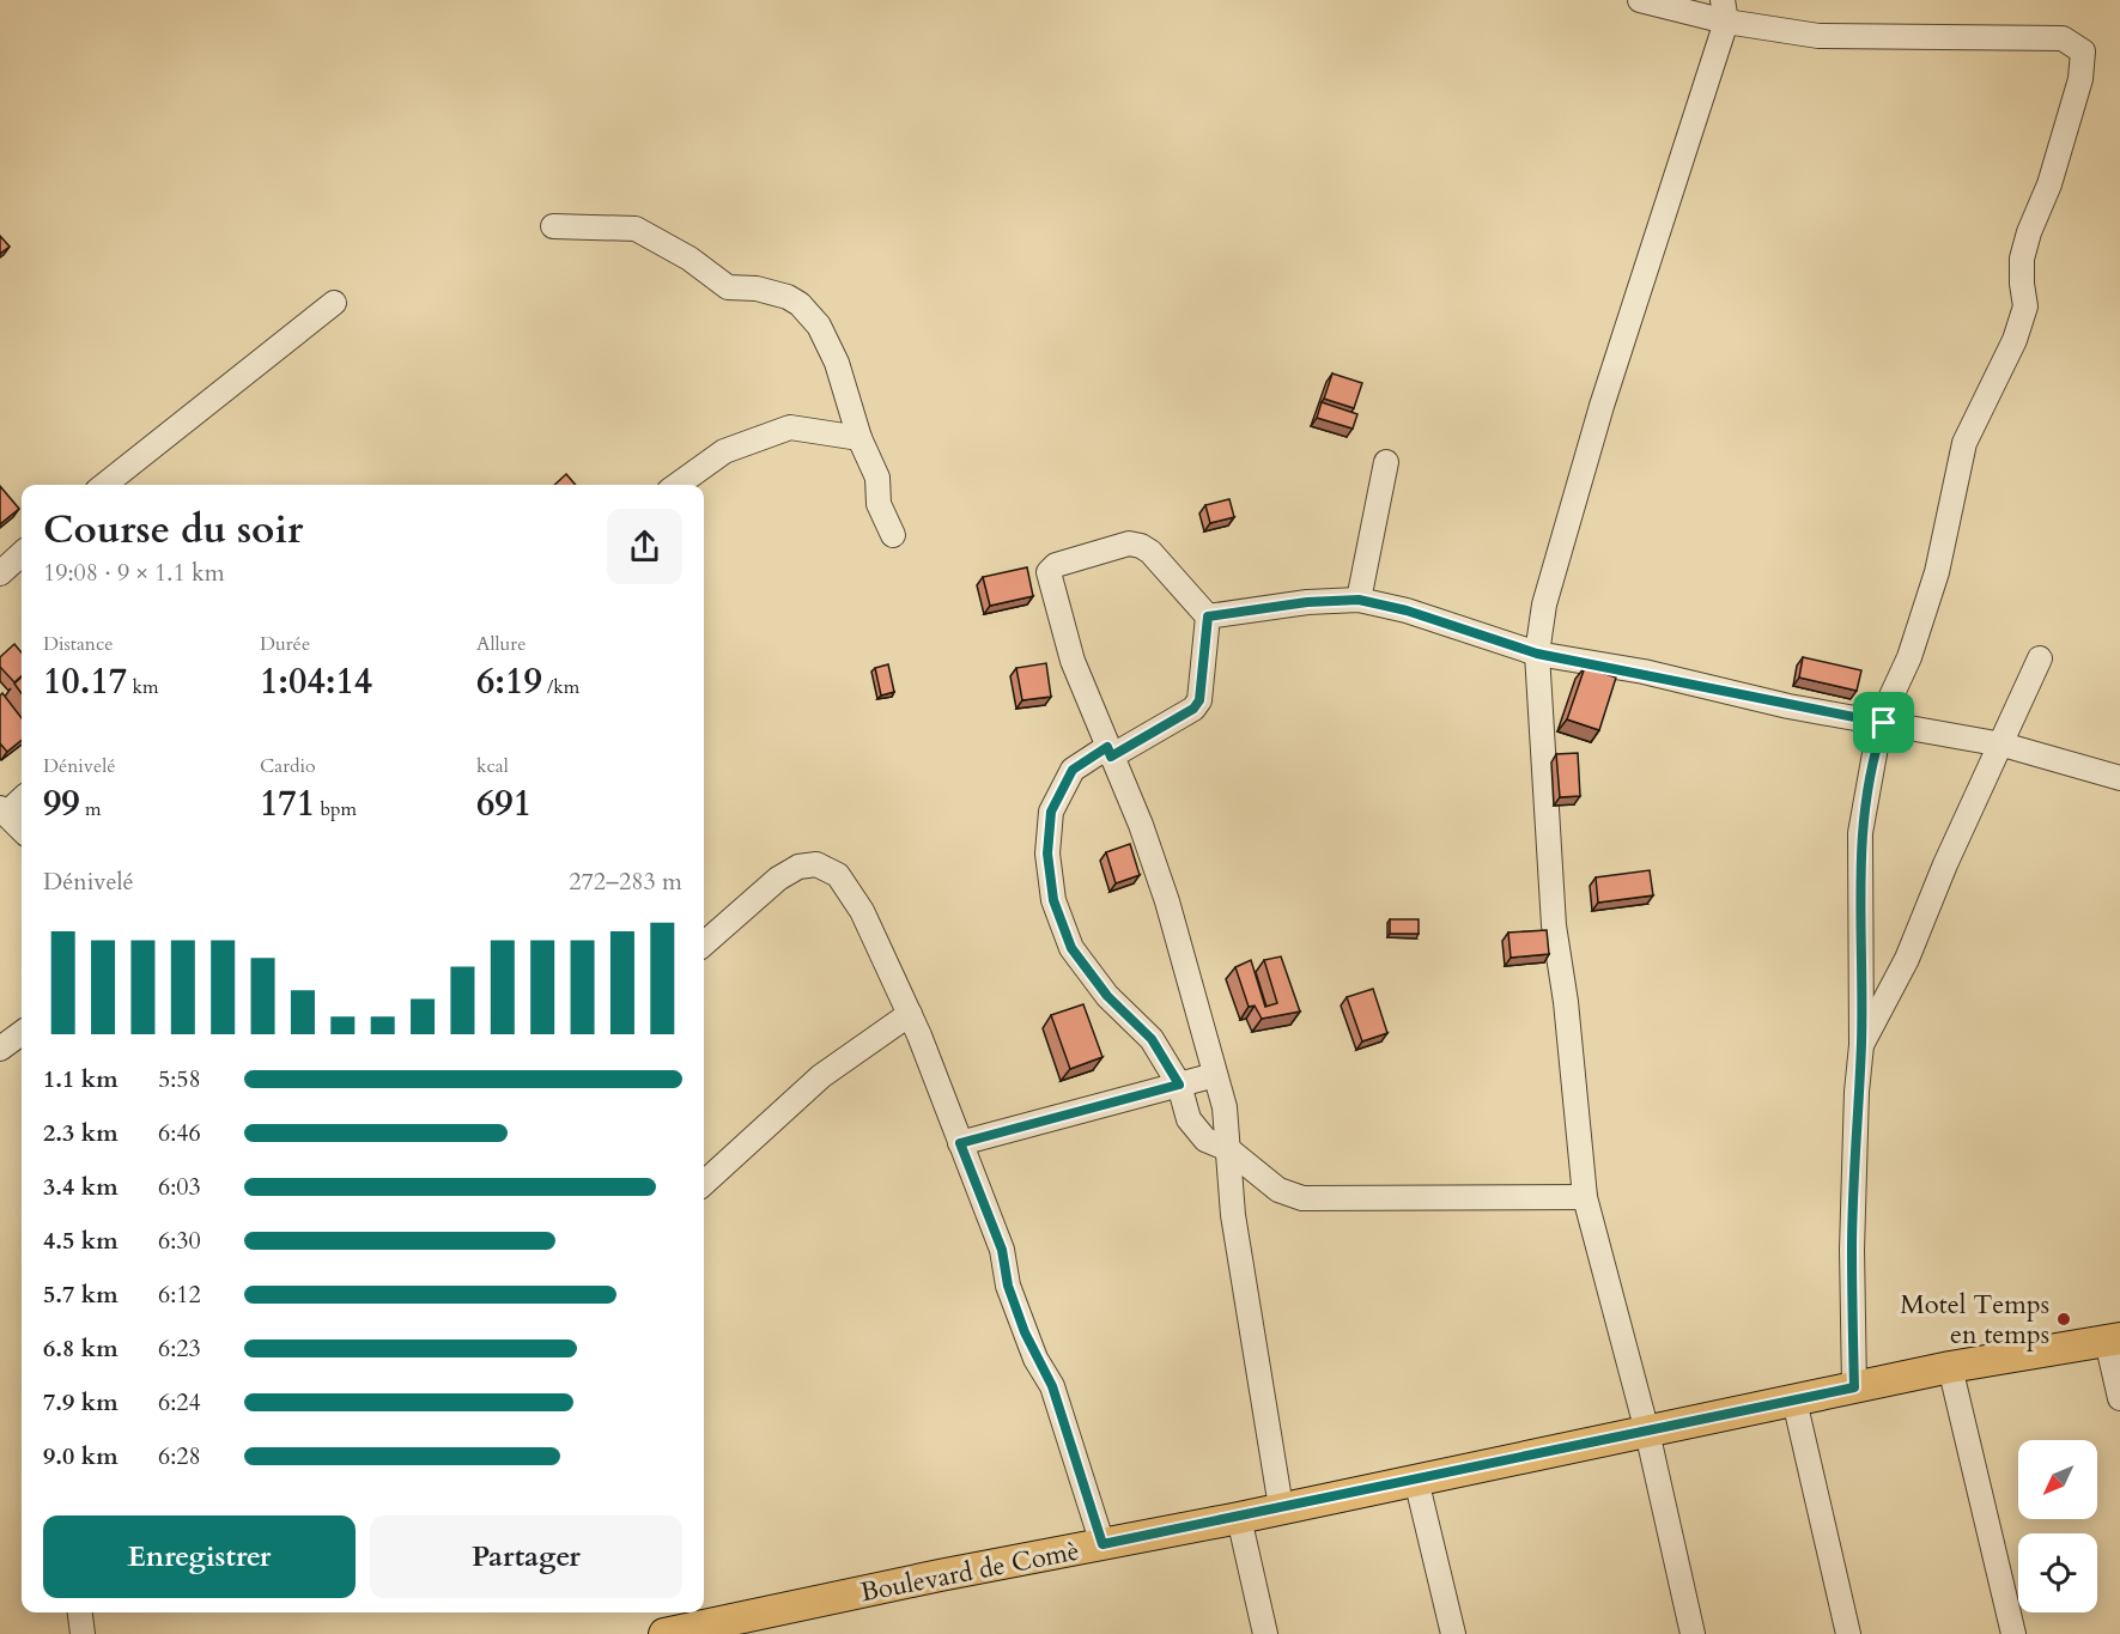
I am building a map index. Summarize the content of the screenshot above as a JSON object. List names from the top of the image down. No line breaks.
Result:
{"streets":{"main road":["Boulevard de Comè"]},"places":["Motel Temps en temps"],"north":"bottom left","page":{"heading":["Course du soir","19:08 · 9 × 1.1 km"],"stats":[["Distance","10.17 km"],["Durée","1:04:14"],["Allure","6:19 /km"],["Dénivelé","99 m"],["Cardio","171 bpm"],["kcal","691"]],"chart":["Dénivelé","272–283 m"],"list":[{"name":"1.1 km","note":"5:58"},{"name":"2.3 km","note":"6:46"},{"name":"3.4 km","note":"6:03"},{"name":"4.5 km","note":"6:30"},{"name":"5.7 km","note":"6:12"},{"name":"6.8 km","note":"6:23"},{"name":"7.9 km","note":"6:24"},{"name":"9.0 km","note":"6:28"}],"buttons":["Enregistrer","Partager"]}}
